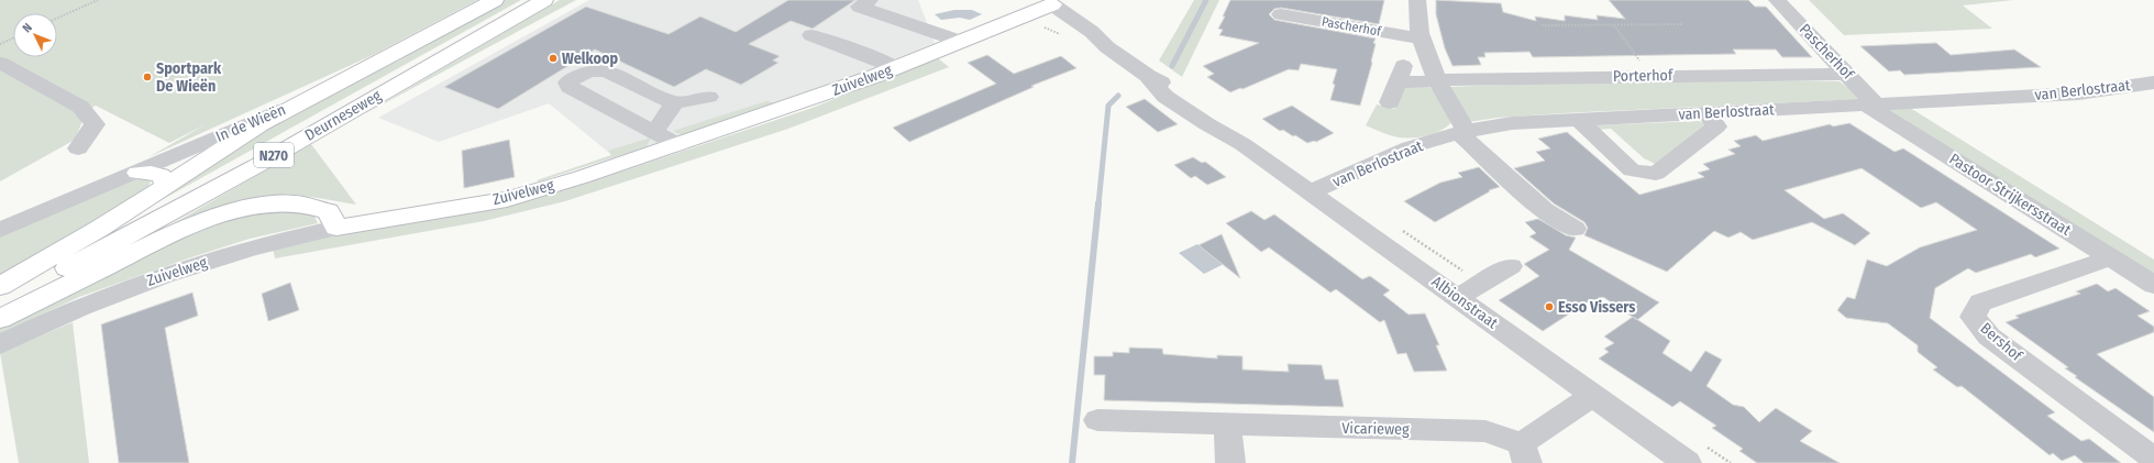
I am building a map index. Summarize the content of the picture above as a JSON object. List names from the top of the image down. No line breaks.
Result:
{"streets":{"main road":["Zuivelweg","Deurneseweg","In de Wieën","N270"],"street":["Pascherhof","Porterhof","van Berlostraat","Pastoor Strijkersstraat","Albionstraat","Bershof","Vicarieweg"]},"crossings":[["Pascherhof","Porterhof"],["Pascherhof","van Berlostraat"],["Pascherhof","Pastoor Strijkersstraat"],["Zuivelweg","Albionstraat"],["van Berlostraat","Pastoor Strijkersstraat"],["van Berlostraat","Albionstraat"],["In de Wieën","N270"],["Pastoor Strijkersstraat","Bershof"]],"places":["Welkoop","Sportpark De Wieën","Esso Vissers"],"north":"top left"}
